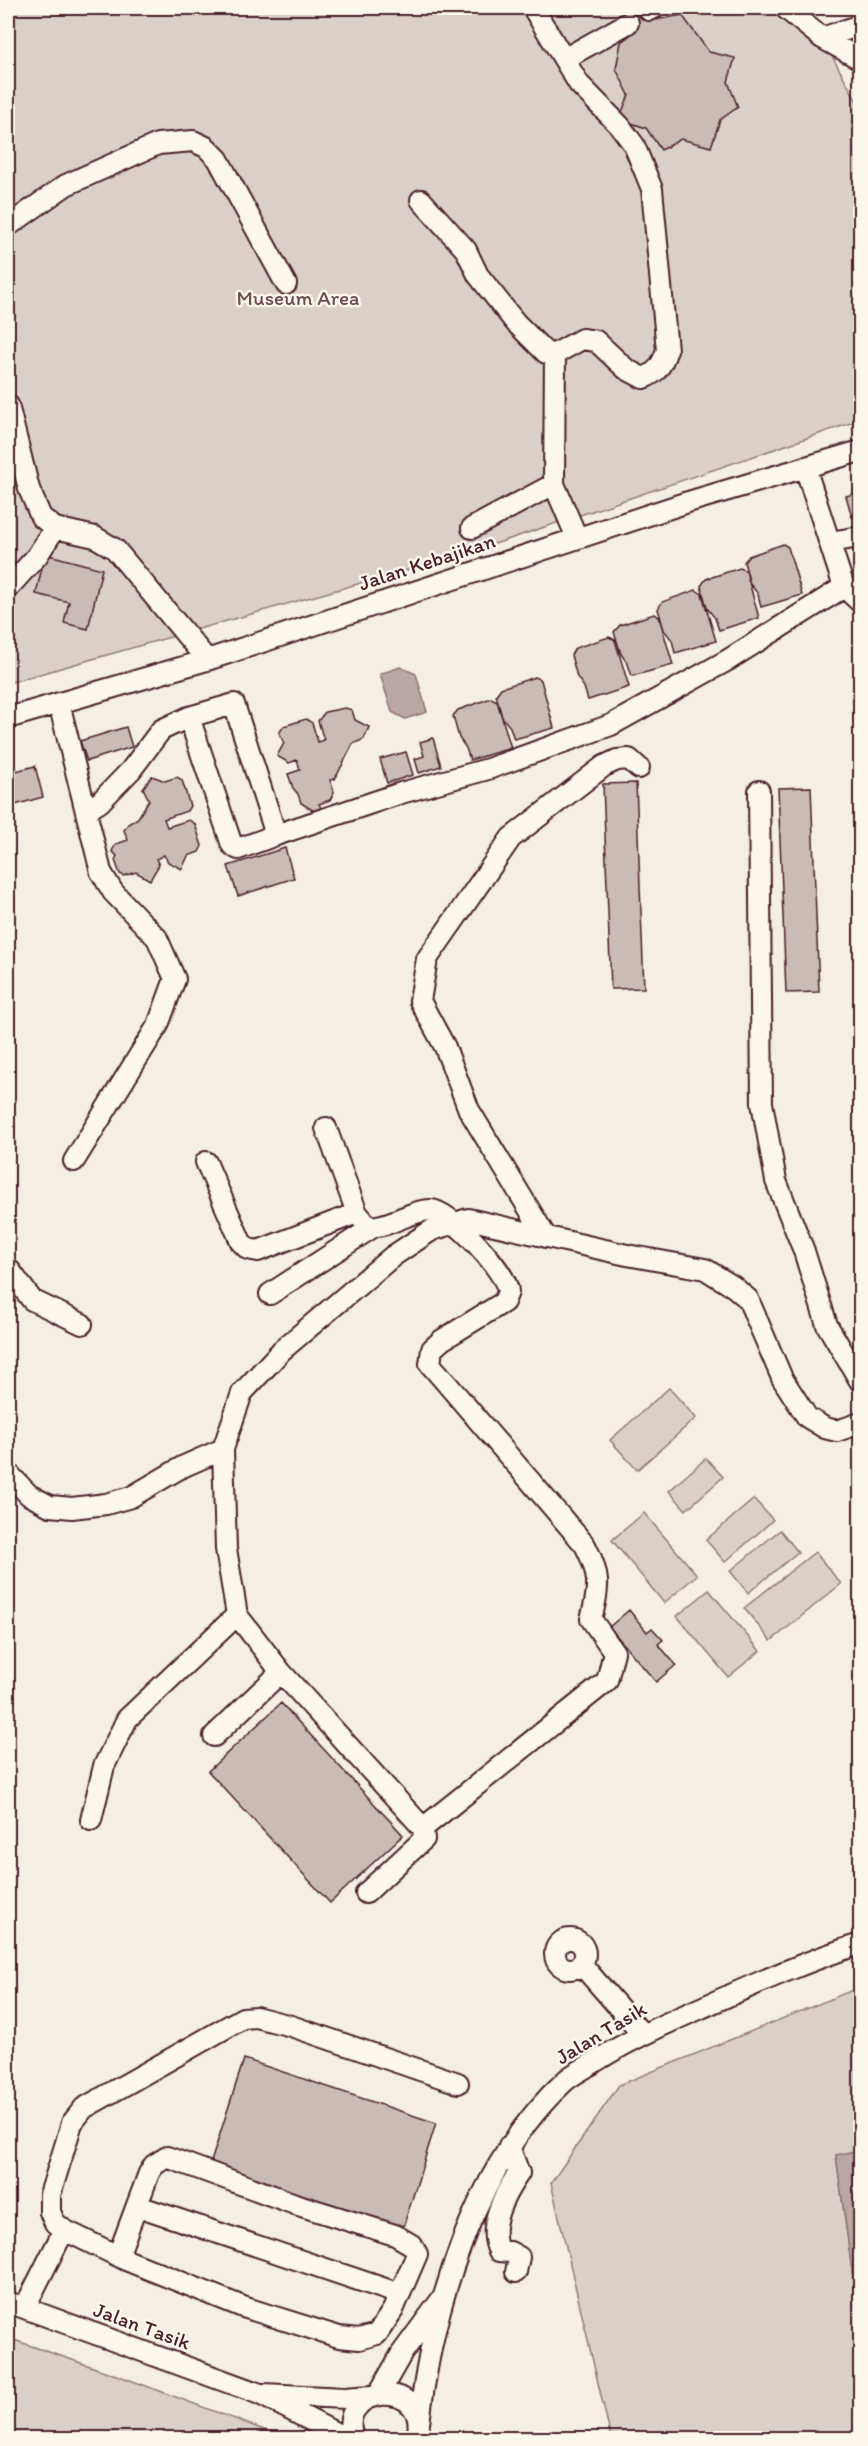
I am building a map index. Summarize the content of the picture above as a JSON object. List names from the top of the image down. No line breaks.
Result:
{"streets":{"street":["Jalan Kebajikan","Jalan Tasik"]},"parks":["Museum Area"]}
